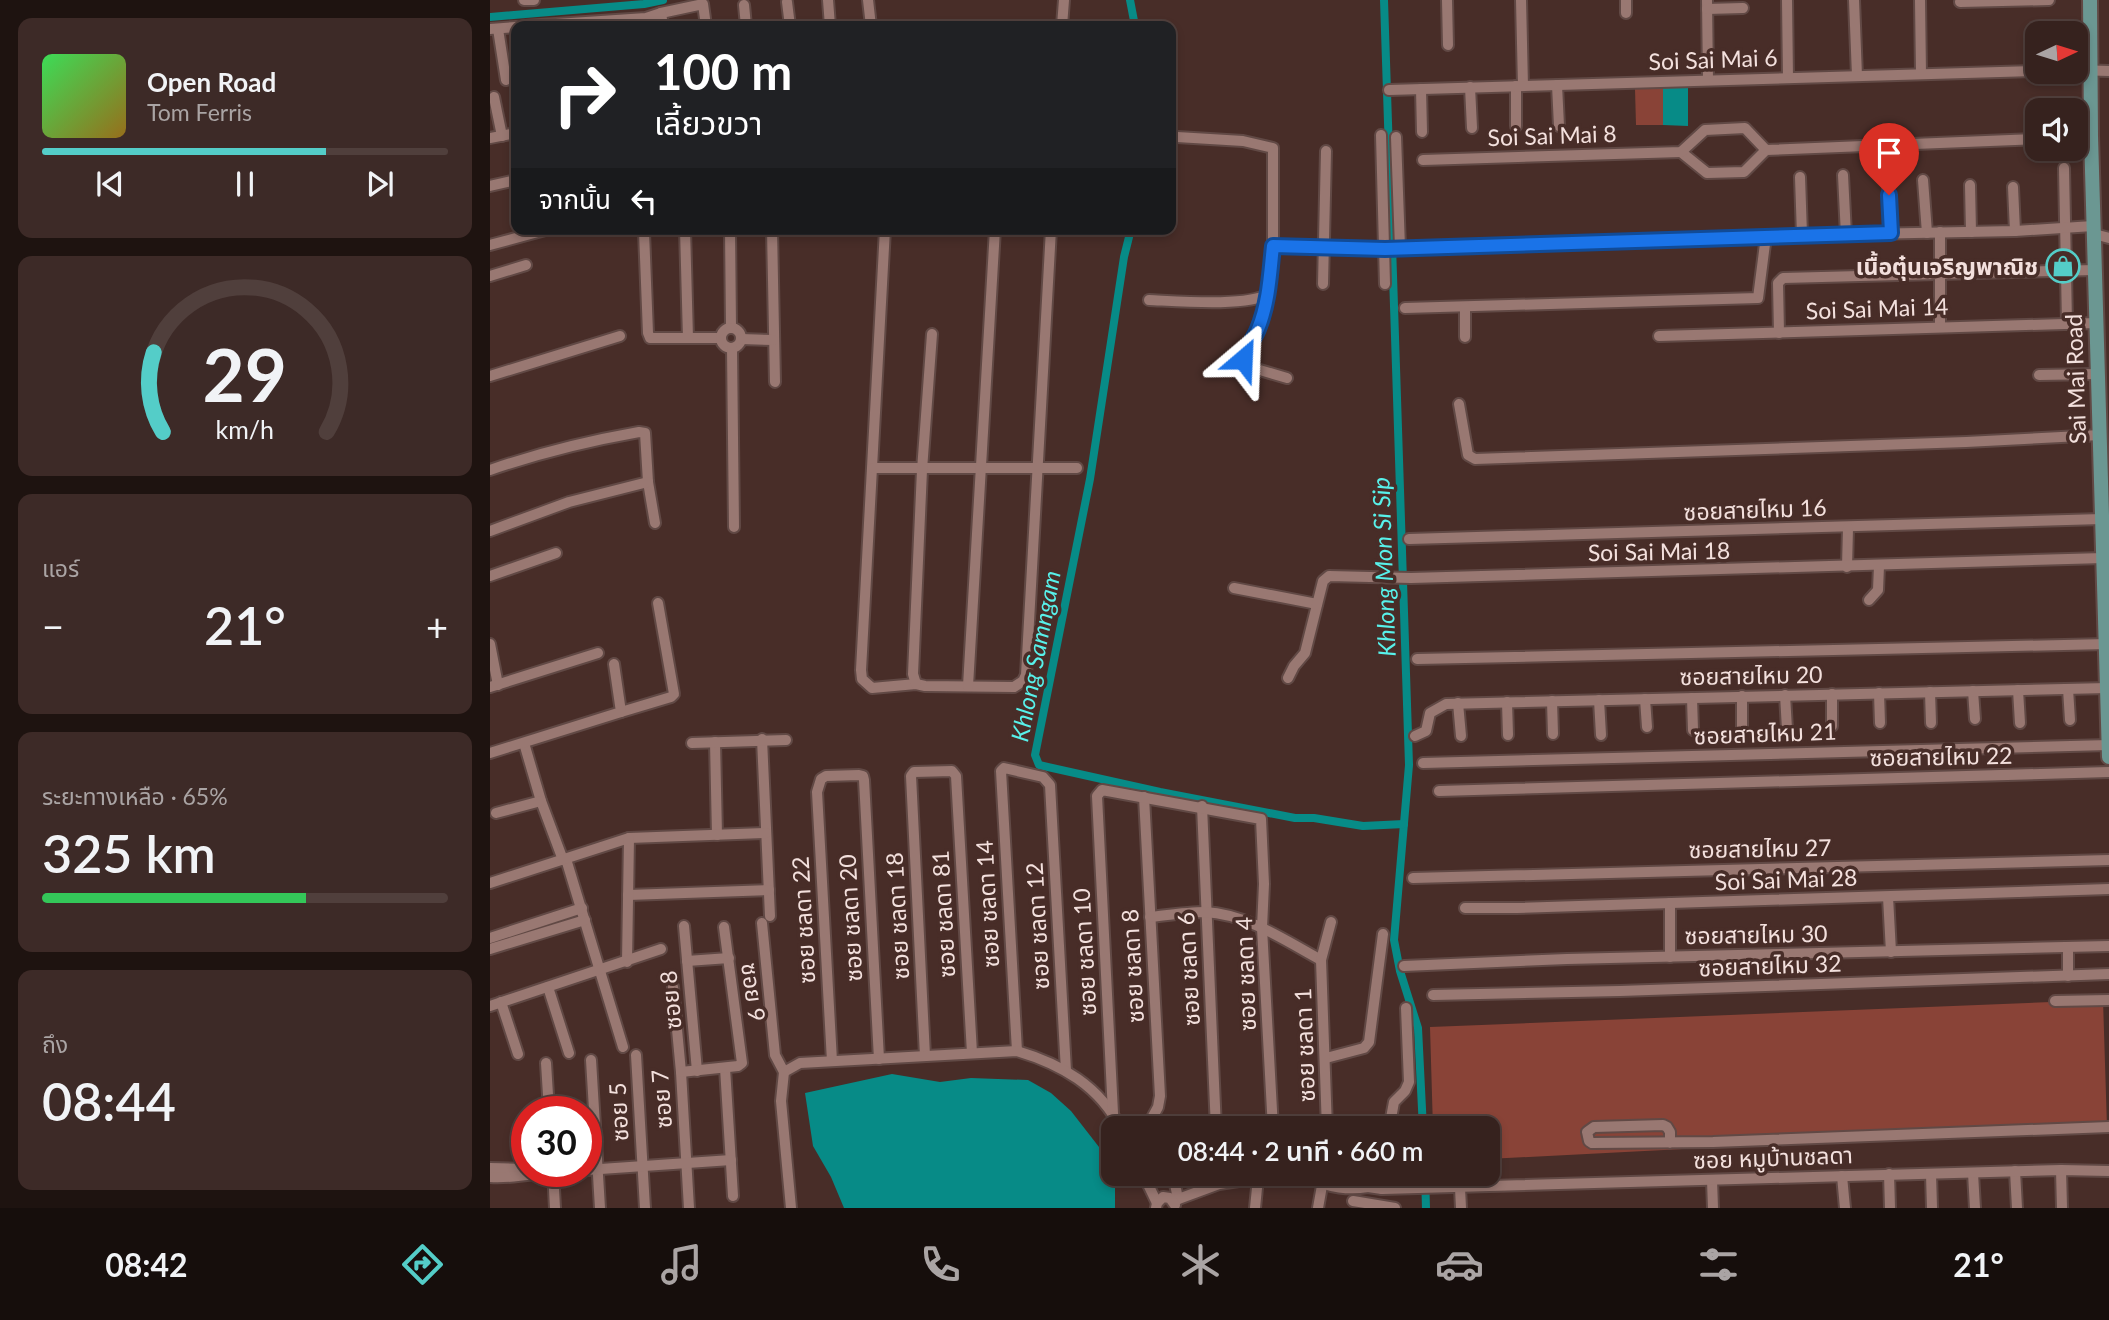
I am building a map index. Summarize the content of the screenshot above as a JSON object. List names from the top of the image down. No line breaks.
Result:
{"streets":{"main road":["Sai Mai Road"],"street":["Soi Sai Mai 6","Soi Sai Mai 8","Soi Sai Mai 14","ซอยสายไหม 16","Soi Sai Mai 18","ซอยสายไหม 20","ซอยสายไหม 21","ซอยสายไหม 22","ซอยสายไหม 27","Soi Sai Mai 28","ซอย ชลดา 14","ซอย ชลดา 81","ซอย ชลดา 18","ซอย ชลดา 20","ซอย ชลดา 22","ซอย ชลดา 12","ซอยสายไหม 30","ซอย ชลดา 10","ซอยสายไหม 32","ซอย ชลดา 8","ซอย ชลดา 6","ซอย ชลดา 4","ซอย 9","ซอย 8","ซอย ชลดา 1","ซอย 7","ซอย 5","ซอย หมูบ้านชลดา"]},"crossings":[["Soi Sai Mai 14","Sai Mai Road"],["Sai Mai Road","ซอยสายไหม 16"],["Sai Mai Road","Soi Sai Mai 18"],["Sai Mai Road","ซอยสายไหม 20"],["Sai Mai Road","ซอยสายไหม 21"],["ซอย ชลดา 14","ซอย ชลดา 12"],["ซอย ชลดา 81","ซอย ชลดา 18"],["ซอย ชลดา 20","ซอย ชลดา 22"],["ซอย ชลดา 10","ซอย ชลดา 8"],["ซอย ชลดา 6","ซอย ชลดา 4"]],"water":["Khlong Mon Si Sip","Khlong Samngam"],"places":{"shop":["เนื้อตุ๋นเจริญพาณิช"]},"north":"right","page":{"turn":["100 m","เลี้ยวขวา"],"song":["Open Road","Tom Ferris"],"then":"จากนั้น","tile":["แอร์",["ระยะทางเหลือ · 65%","325 km"],["ถึง","08:44"]],"heat":["−","21°","+"],"limit":"30","trip":"08:44 · 2 นาที · 660 m","tabs":["08:42","21°"],"gauge":["29","km/h"]}}
